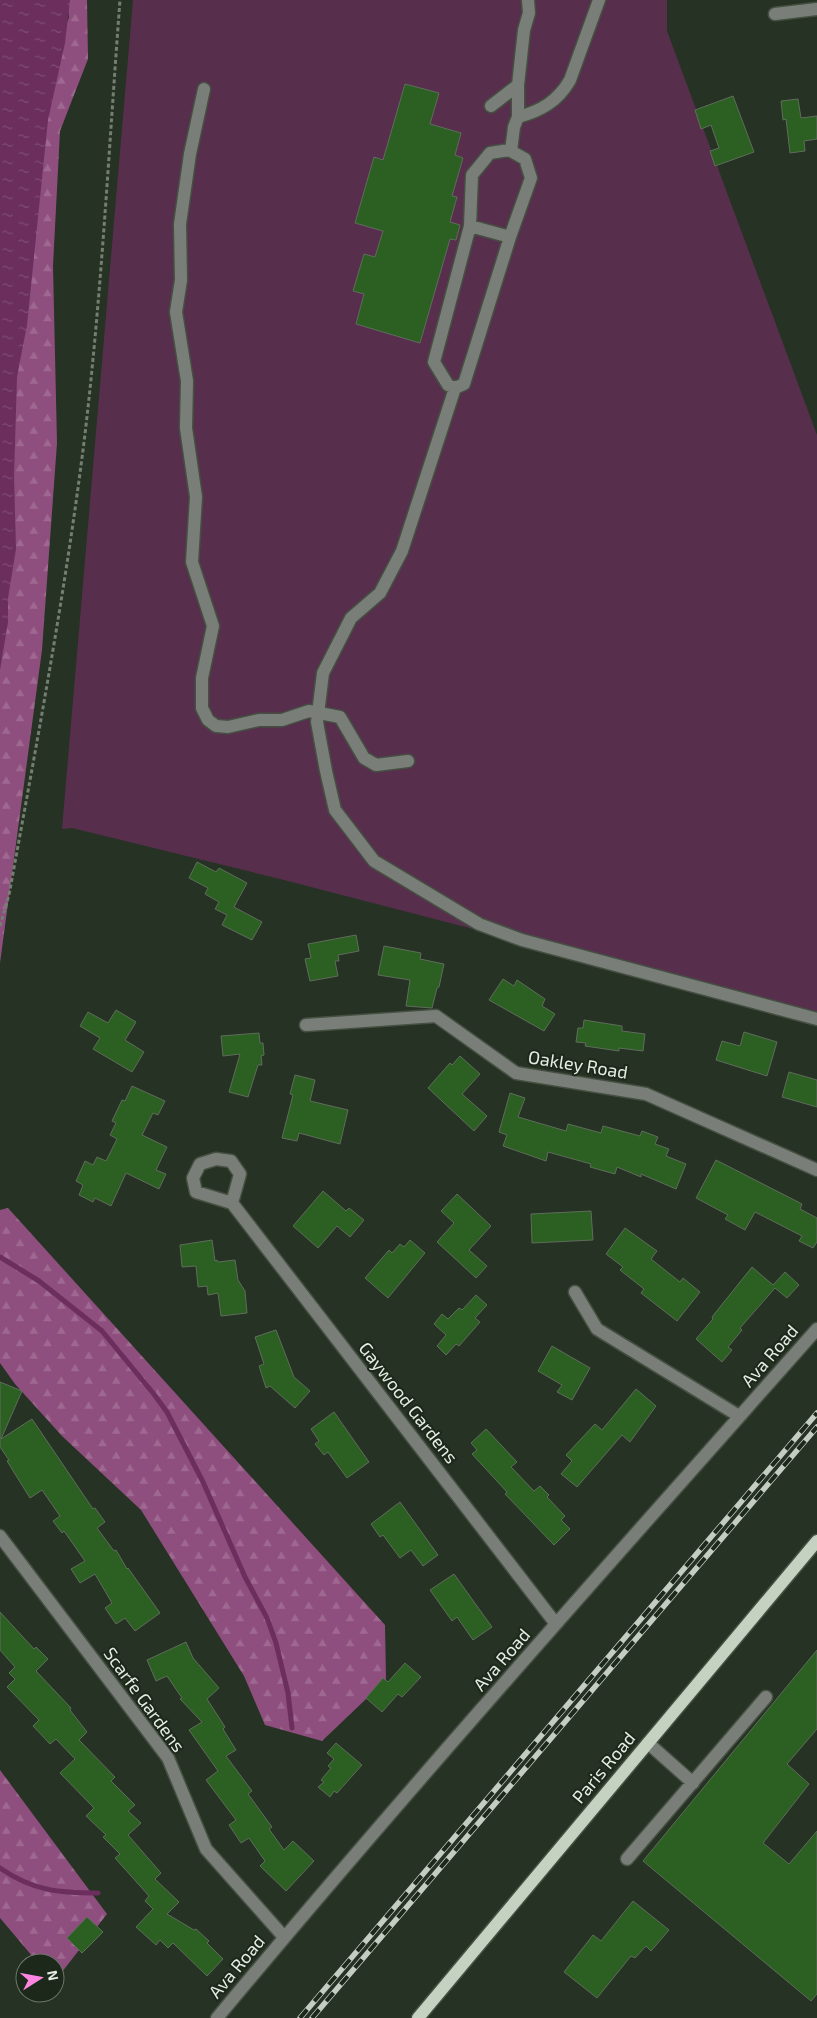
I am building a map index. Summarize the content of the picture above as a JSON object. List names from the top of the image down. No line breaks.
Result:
{"streets":{"main road":["Paris Road"],"street":["Oakley Road","Ava Road","Gaywood Gardens","Scarfe Gardens"]},"crossings":[["Ava Road","Gaywood Gardens"],["Ava Road","Scarfe Gardens"]],"north":"right"}
